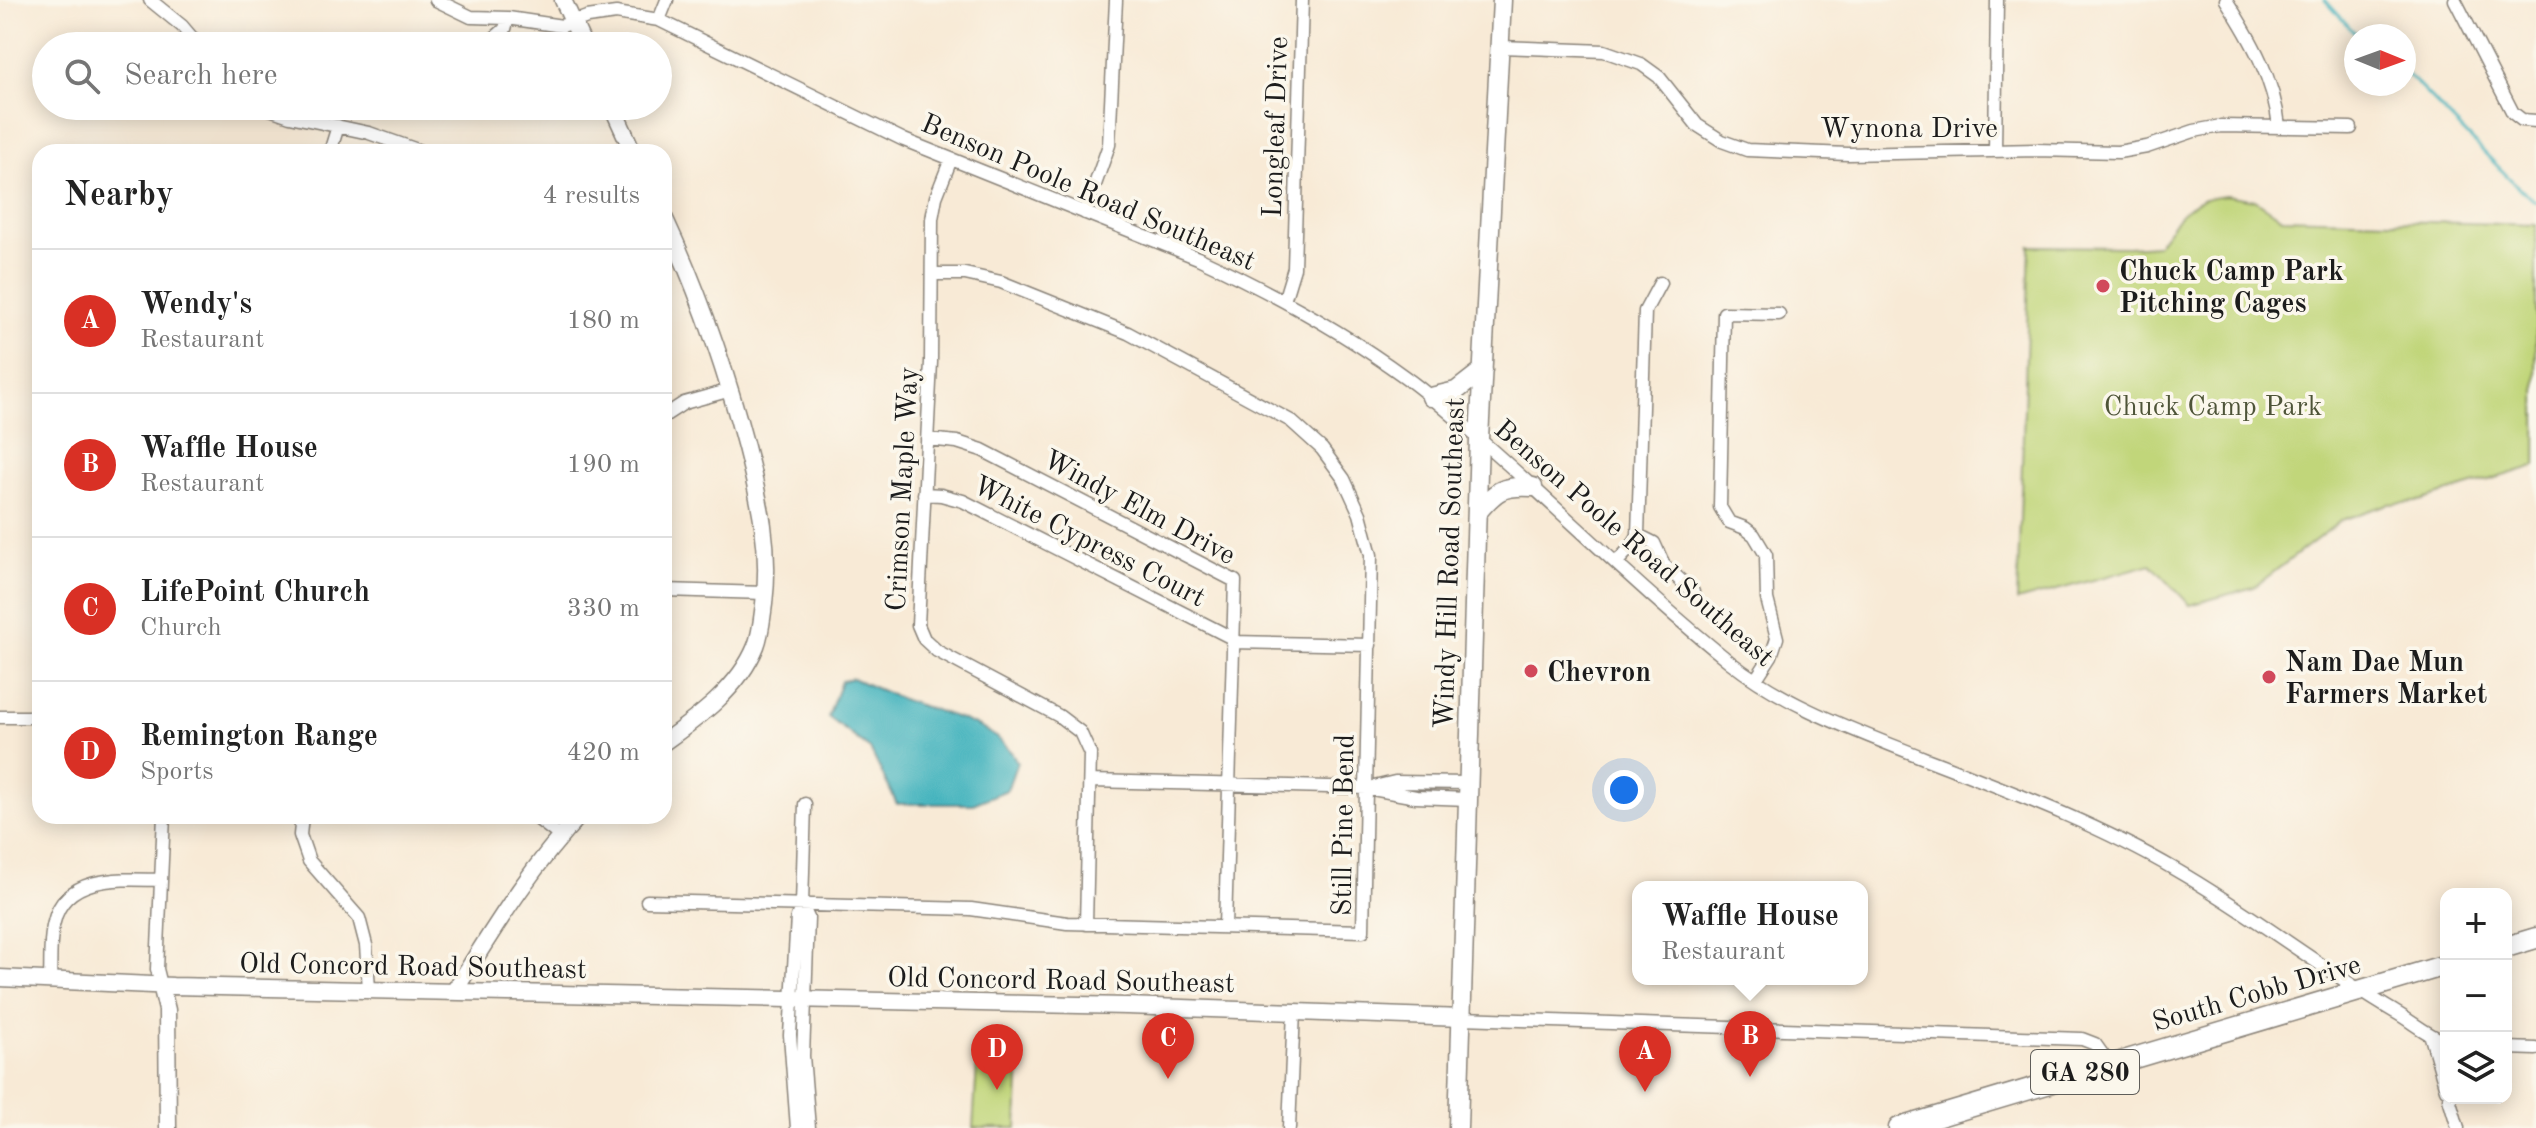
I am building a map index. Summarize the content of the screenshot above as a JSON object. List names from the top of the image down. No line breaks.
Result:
{"streets":{"main road":["Windy Hill Road Southeast","South Cobb Drive","GA 280"],"street":["Longleaf Drive","Wynona Drive","Benson Poole Road Southeast","Crimson Maple Way","Windy Elm Drive","White Cypress Court","Still Pine Bend","Old Concord Road Southeast"]},"crossings":[["Longleaf Drive","Benson Poole Road Southeast"],["Wynona Drive","Windy Hill Road Southeast"],["Benson Poole Road Southeast","Crimson Maple Way"],["Benson Poole Road Southeast","Windy Hill Road Southeast"],["Benson Poole Road Southeast","South Cobb Drive"],["Crimson Maple Way","Windy Elm Drive"],["Crimson Maple Way","White Cypress Court"],["Crimson Maple Way","Still Pine Bend"],["Windy Elm Drive","White Cypress Court"],["Windy Elm Drive","Still Pine Bend"],["Windy Hill Road Southeast","Old Concord Road Southeast"],["Old Concord Road Southeast","South Cobb Drive"]],"parks":["Chuck Camp Park"],"places":["Chuck Camp Park Pitching Cages","Chevron","Nam Dae Mun Farmers Market"],"north":"right","page":{"search":"Search here","heading":["Nearby","4 results"],"list":[{"mark":"A","name":"Wendy's","note":"Restaurant","value":"180 m"},{"mark":"B","name":"Waffle House","note":"Restaurant","value":"190 m"},{"mark":"C","name":"LifePoint Church","note":"Church","value":"330 m"},{"mark":"D","name":"Remington Range","note":"Sports","value":"420 m"}],"popup":["Waffle House","Restaurant"],"map_buttons":["+","−"],"pins":["B","C","D","A"]}}
